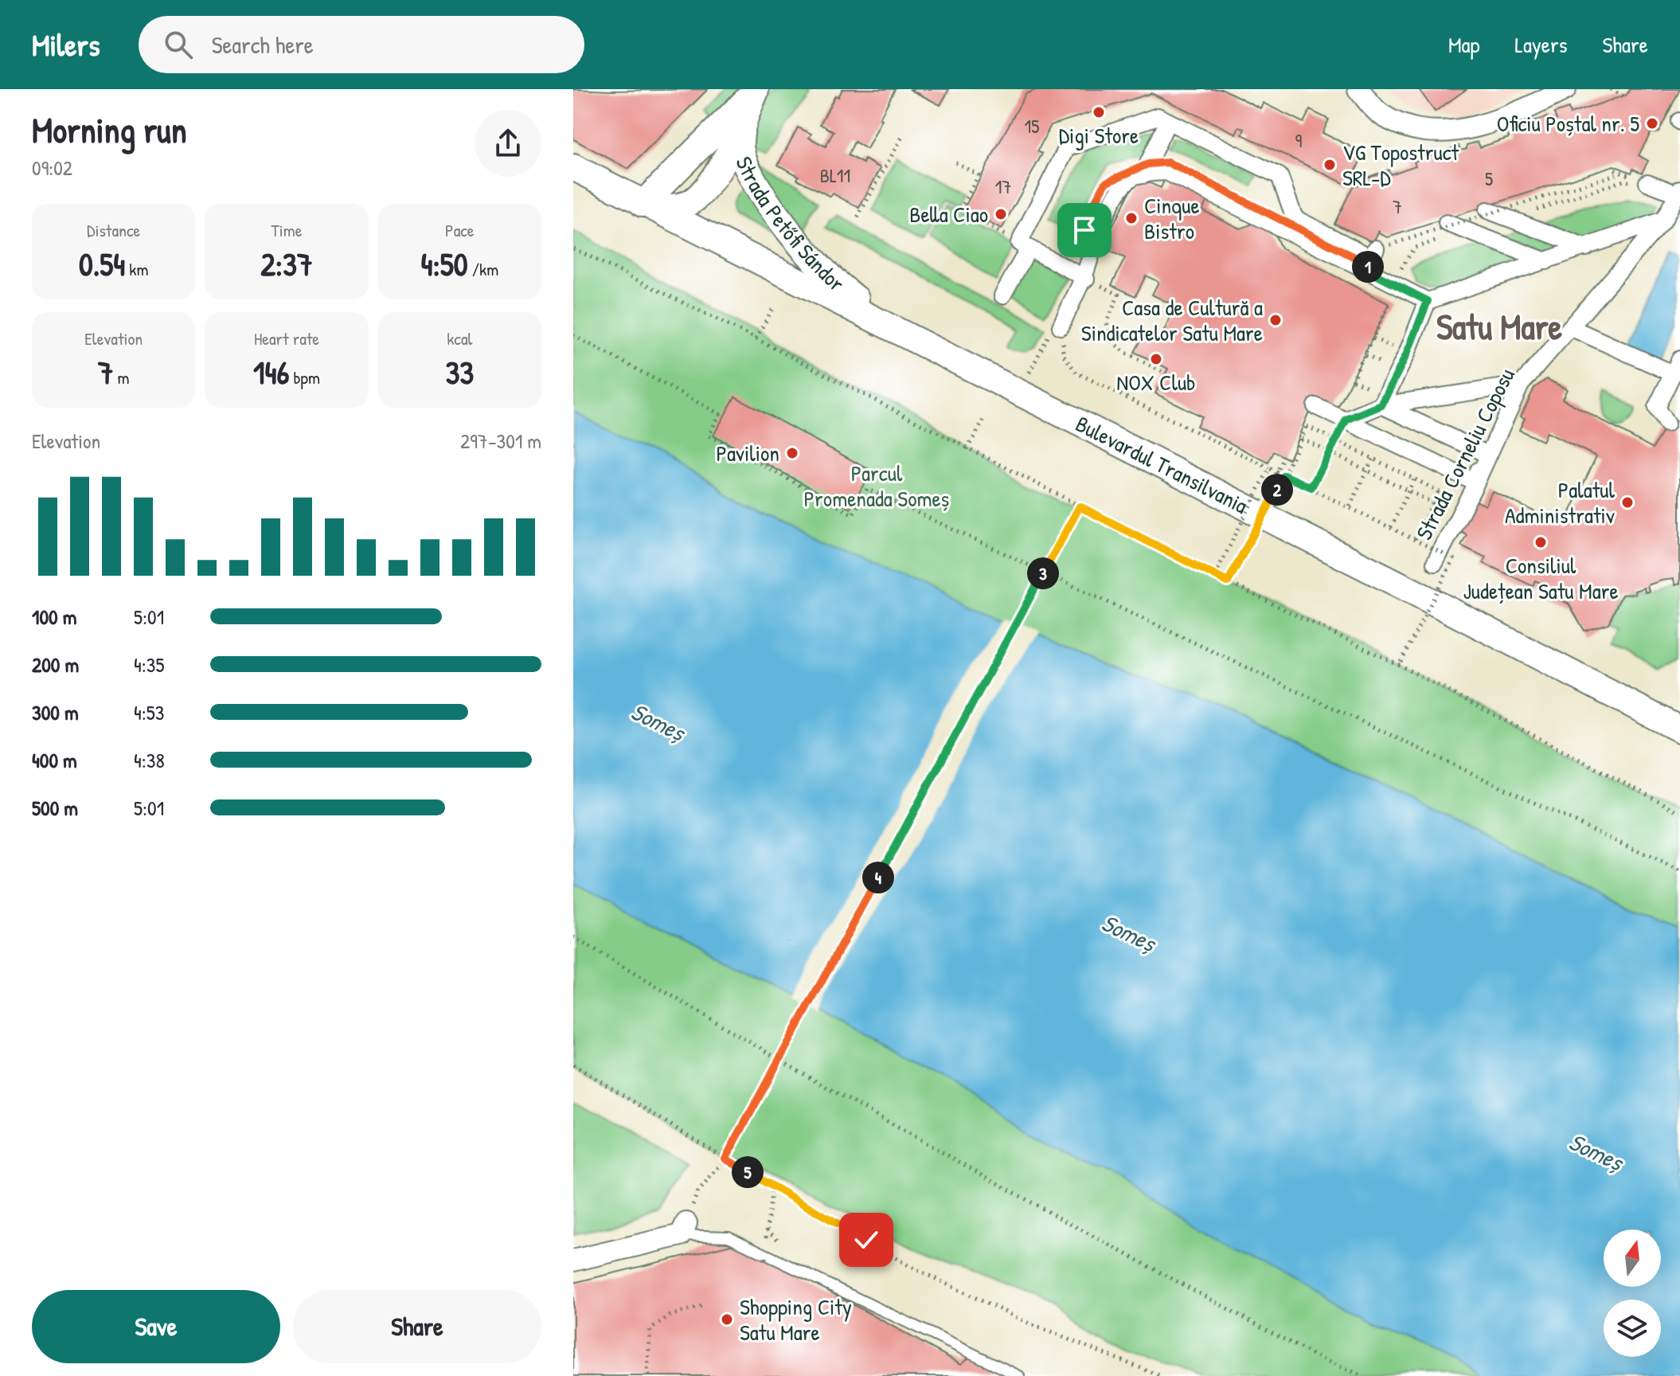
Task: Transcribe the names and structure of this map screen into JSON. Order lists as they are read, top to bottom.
{
  "streets": {
    "street": ["Strada Petőfi Sándor", "Strada Corneliu Coposu", "Bulevardul Transilvania"]
  },
  "crossings": [
    ["Strada Petőfi Sándor", "Bulevardul Transilvania"]
  ],
  "districts": ["Satu Mare"],
  "water": ["Someș"],
  "parks": ["Parcul Promenada Someș"],
  "places": [
    "Digi Store",
    "Oficiu Poștal nr. 5",
    "VG Topostruct SRL-D",
    "Bella Ciao",
    "Cinque Bistro",
    "Casa de Cultură a Sindicatelor Satu Mare",
    "NOX Club",
    "Pavilion",
    "Palatul Administrativ",
    "Consiliul Județean Satu Mare",
    "Shopping City Satu Mare"
  ],
  "house_numbers": [
    "15",
    "9",
    "BL11",
    "5",
    "17",
    "7"
  ],
  "north": "top",
  "page": {
    "header": "Milers",
    "search": "Search here",
    "nav": ["Map", "Layers", "Share"],
    "heading": ["Morning run", "09:02"],
    "stats": [
      ["Distance", "0.54 km"],
      ["Time", "2:37"],
      ["Pace", "4:50 /km"],
      ["Elevation", "7 m"],
      ["Heart rate", "146 bpm"],
      ["kcal", "33"]
    ],
    "pins": [
      "1",
      "2",
      "3",
      "4",
      "5"
    ],
    "chart": ["Elevation", "297–301 m"],
    "list": [
      {
        "name": "100 m",
        "note": "5:01"
      },
      {
        "name": "200 m",
        "note": "4:35"
      },
      {
        "name": "300 m",
        "note": "4:53"
      },
      {
        "name": "400 m",
        "note": "4:38"
      },
      {
        "name": "500 m",
        "note": "5:01"
      }
    ],
    "buttons": ["Save", "Share"]
  }
}
